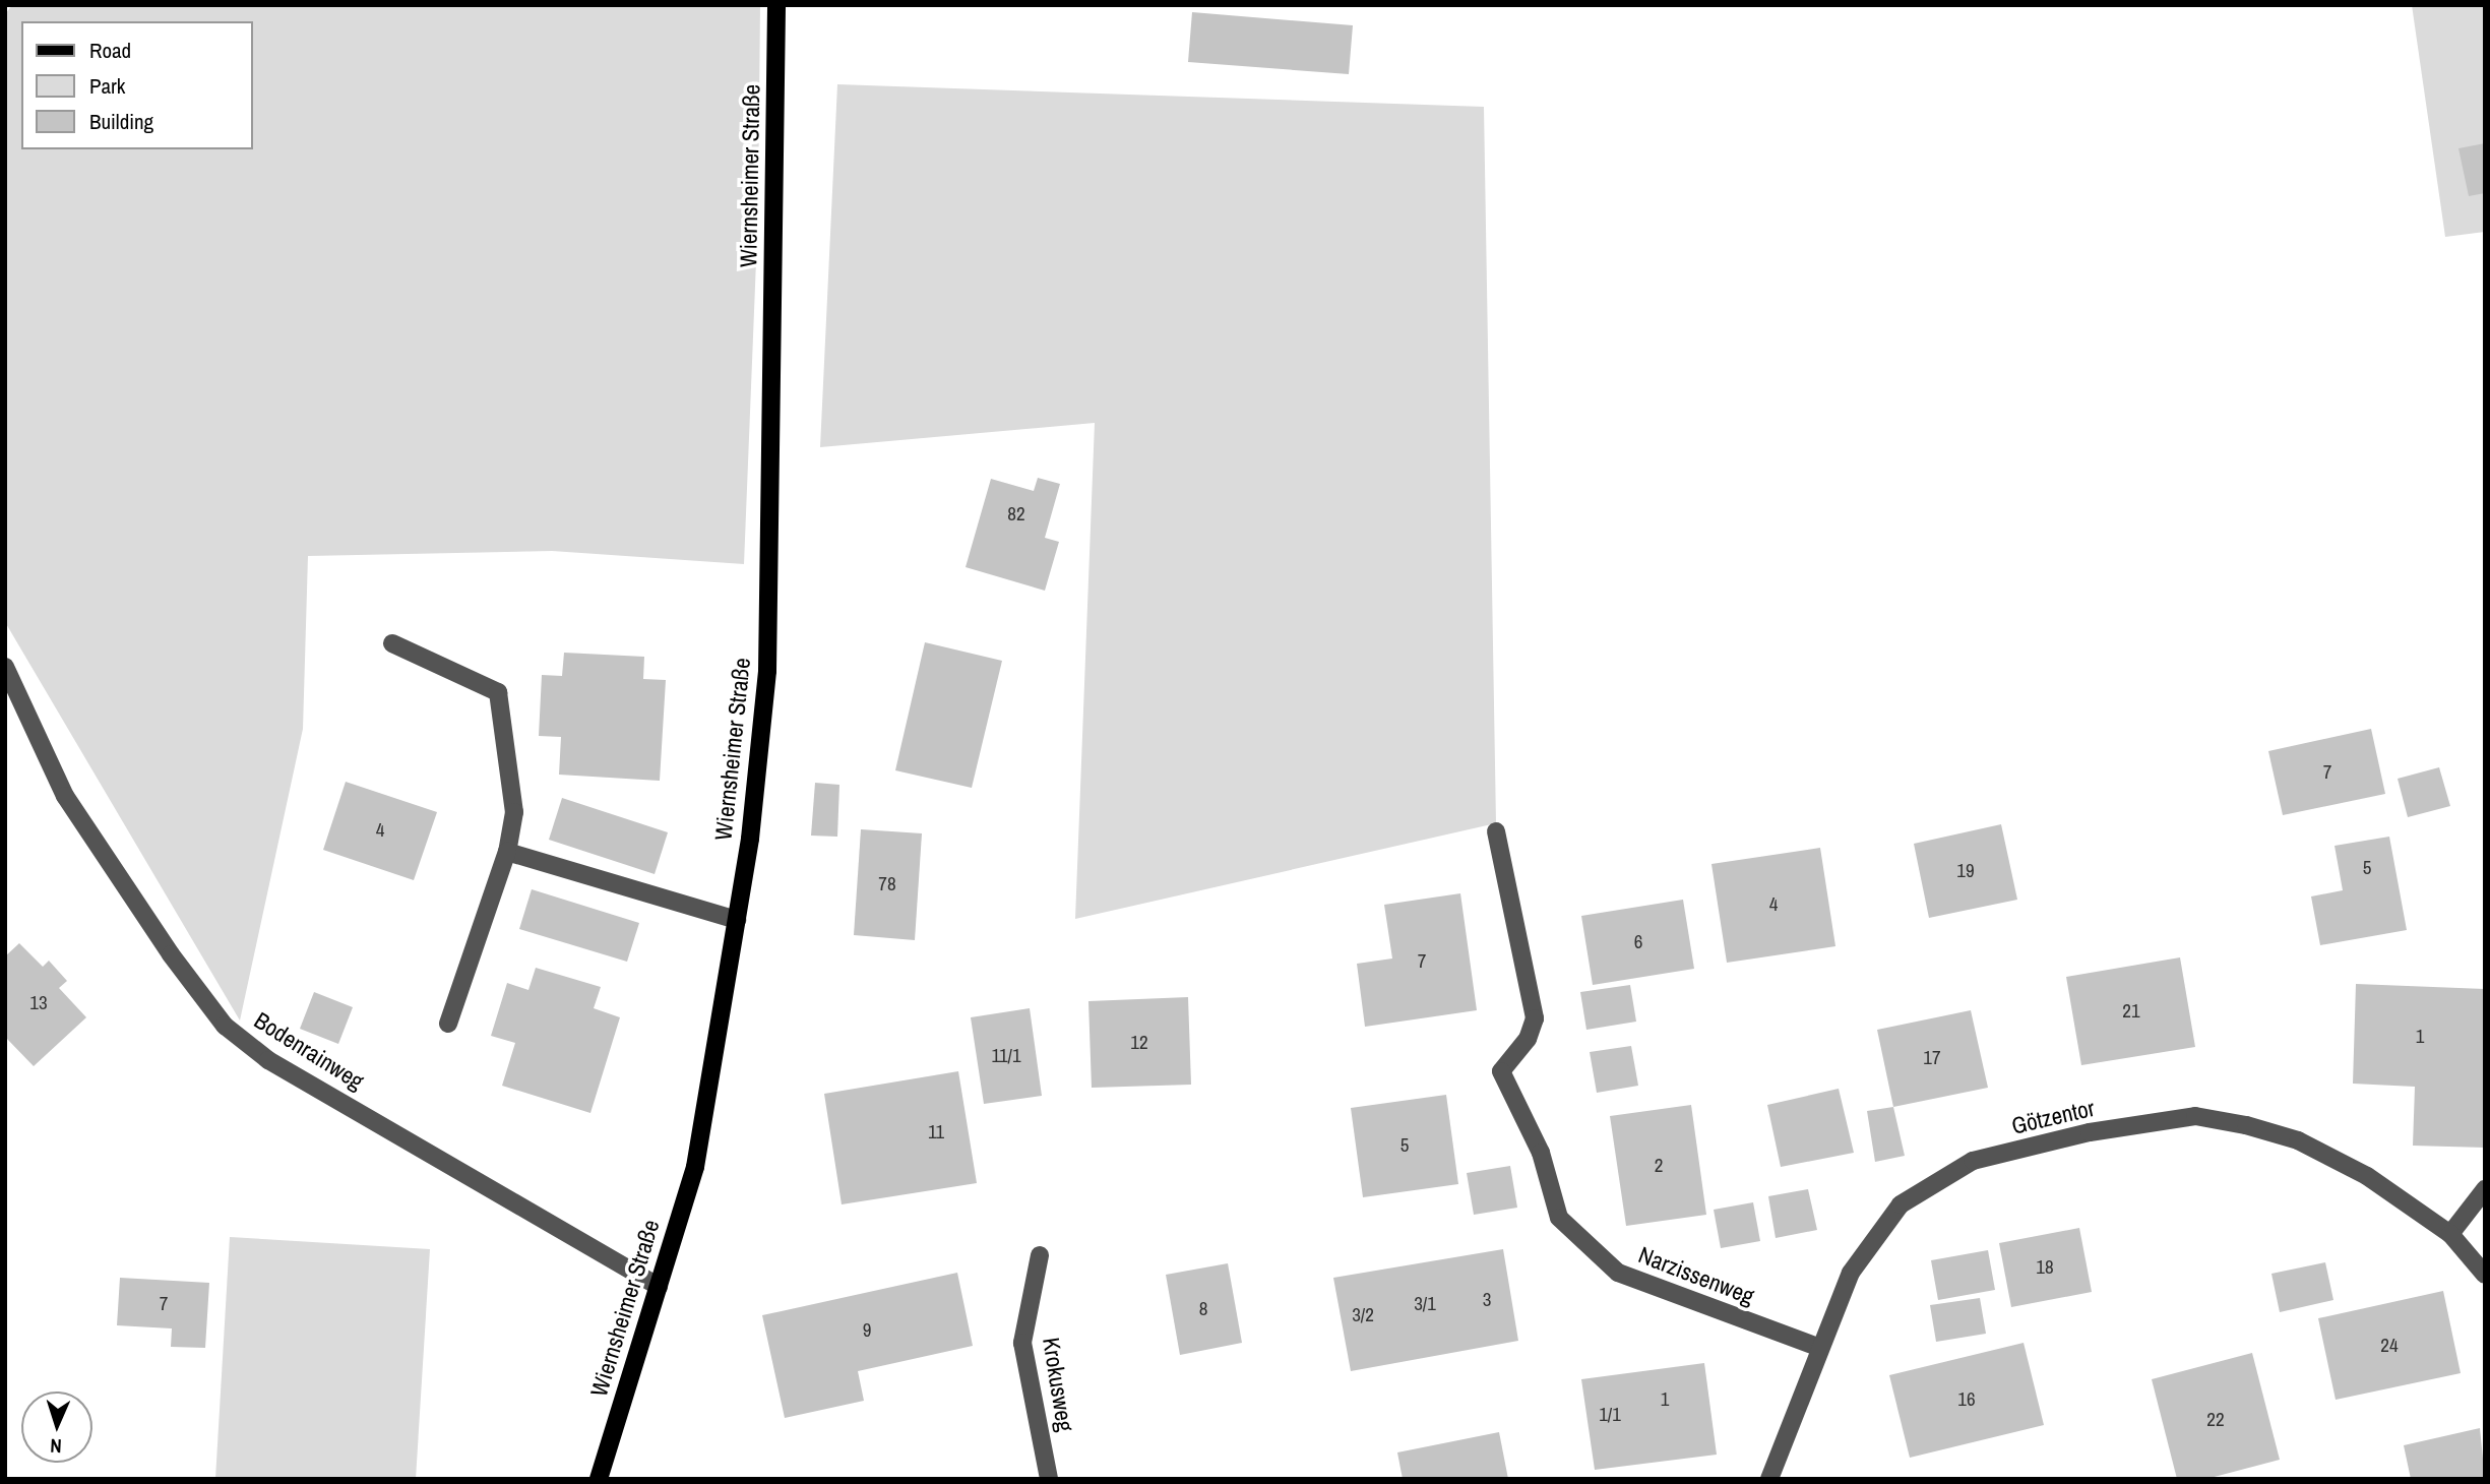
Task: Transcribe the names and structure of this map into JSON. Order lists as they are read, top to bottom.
{
  "streets": {
    "main road": ["Wiernsheimer Straße"],
    "street": [
      "Bodenrainweg",
      "Götzentor",
      "Narzissenweg",
      "Krokusweg"
    ]
  },
  "crossings": [
    ["Wiernsheimer Straße", "Bodenrainweg"],
    ["Götzentor", "Narzissenweg"]
  ],
  "house_numbers": [
    "82",
    "7",
    "4",
    "5",
    "19",
    "78",
    "4",
    "6",
    "7",
    "13",
    "21",
    "1",
    "12",
    "11/1",
    "17",
    "11",
    "5",
    "2",
    "18",
    "3",
    "7",
    "3/1",
    "8",
    "3/2",
    "9",
    "24",
    "1",
    "16",
    "1/1",
    "22"
  ],
  "legend": ["Road", "Park", "Building"],
  "north": "bottom"
}
